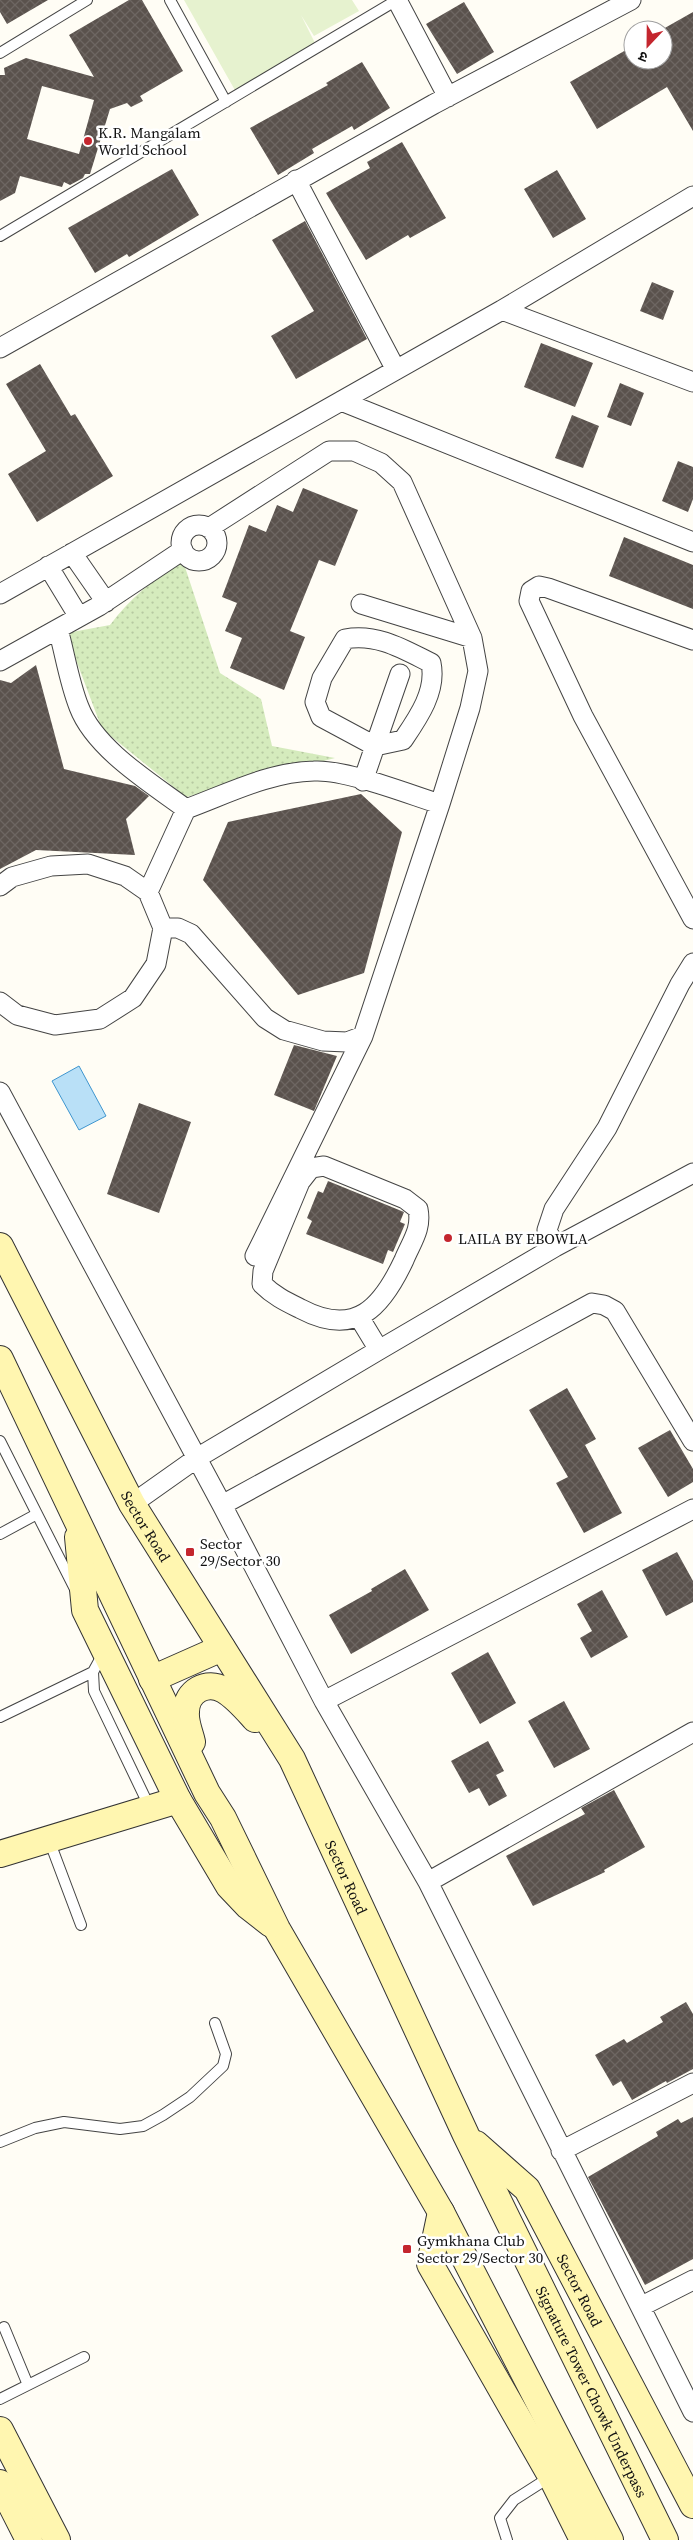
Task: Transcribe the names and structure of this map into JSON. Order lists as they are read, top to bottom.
{
  "streets": {
    "main road": ["Sector Road", "Signature Tower Chowk Underpass"]
  },
  "crossings": [
    ["Sector Road", "Signature Tower Chowk Underpass"]
  ],
  "places": {
    "other": ["K.R. Mangalam World School", "LAILA BY EBOWLA"],
    "transit": ["Sector 29/Sector 30", "Gymkhana Club Sector 29/Sector 30"]
  },
  "north": "bottom"
}
